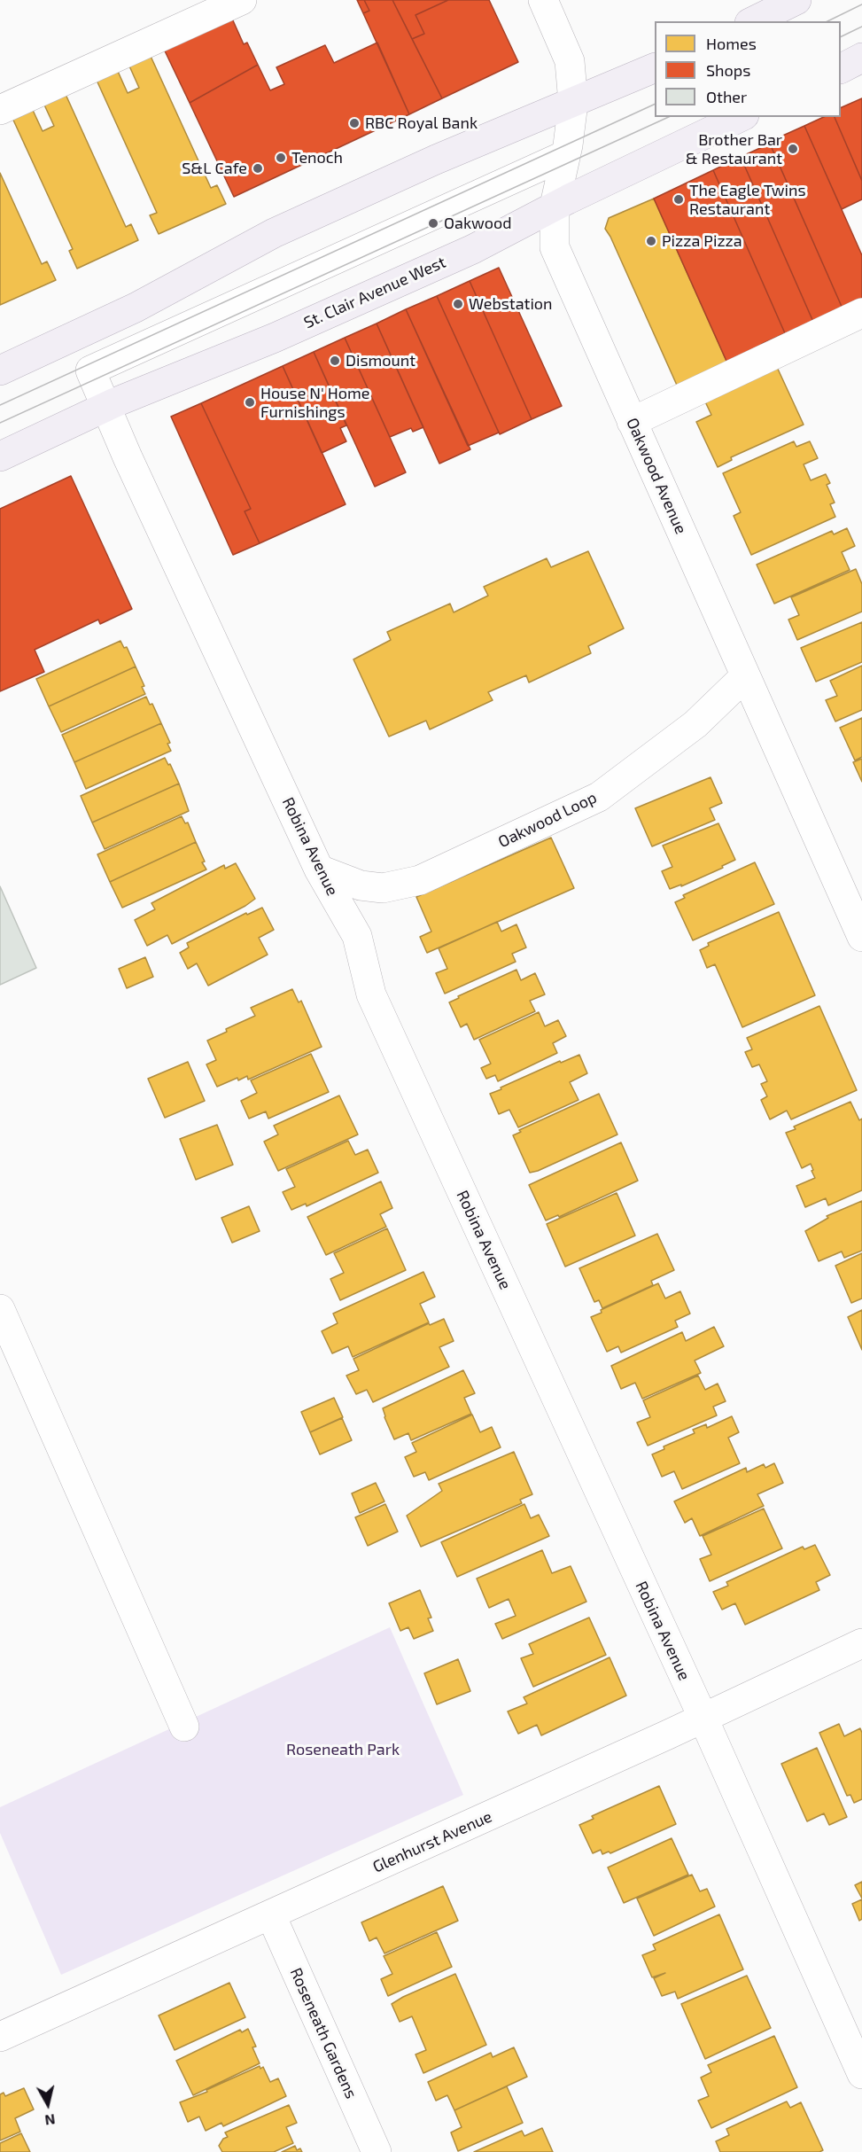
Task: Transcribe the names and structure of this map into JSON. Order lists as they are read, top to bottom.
{
  "streets": {
    "main road": ["St. Clair Avenue West"],
    "street": [
      "Oakwood Avenue",
      "Oakwood Loop",
      "Robina Avenue",
      "Glenhurst Avenue",
      "Roseneath Gardens"
    ]
  },
  "crossings": [
    ["St. Clair Avenue West", "Oakwood Avenue"],
    ["St. Clair Avenue West", "Robina Avenue"],
    ["Oakwood Avenue", "Oakwood Loop"],
    ["Oakwood Avenue", "Robina Avenue"],
    ["Oakwood Loop", "Robina Avenue"],
    ["Robina Avenue", "Glenhurst Avenue"],
    ["Glenhurst Avenue", "Roseneath Gardens"]
  ],
  "parks": ["Roseneath Park"],
  "places": [
    "RBC Royal Bank",
    "Brother Bar & Restaurant",
    "Tenoch",
    "S&L Cafe",
    "The Eagle Twins Restaurant",
    "Oakwood",
    "Pizza Pizza",
    "Webstation",
    "Dismount",
    "House N' Home Furnishings"
  ],
  "legend": ["Homes", "Shops", "Other"],
  "north": "bottom"
}
